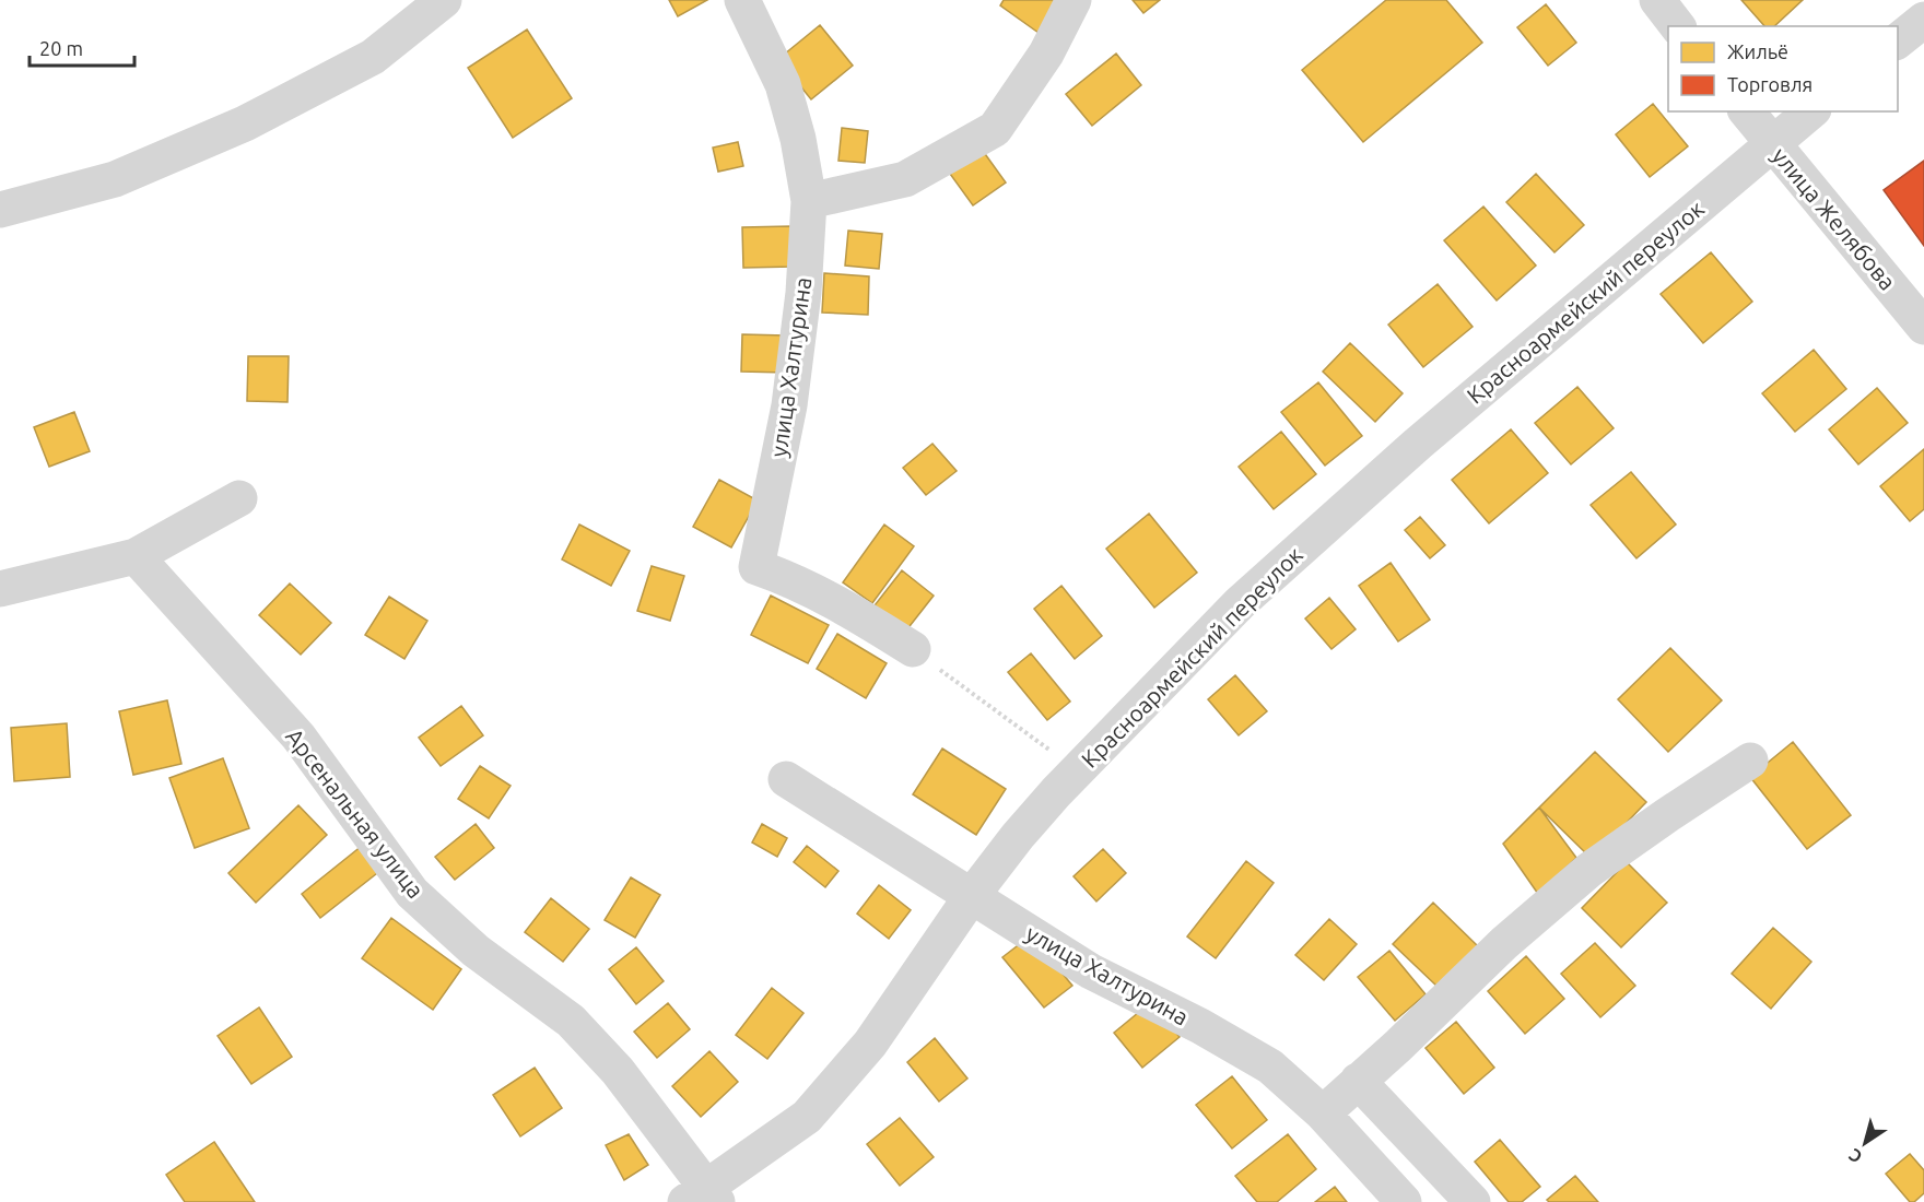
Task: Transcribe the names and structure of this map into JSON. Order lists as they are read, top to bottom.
{
  "streets": {
    "street": [
      "улица Желябова",
      "Красноармейский переулок",
      "улица Халтурина",
      "Арсенальная улица"
    ]
  },
  "crossings": [
    ["улица Желябова", "Красноармейский переулок"],
    ["Красноармейский переулок", "улица Халтурина"],
    ["Красноармейский переулок", "Арсенальная улица"]
  ],
  "legend": ["Жильё", "Торговля"],
  "scale_bar": "20 m",
  "north": "bottom left"
}
